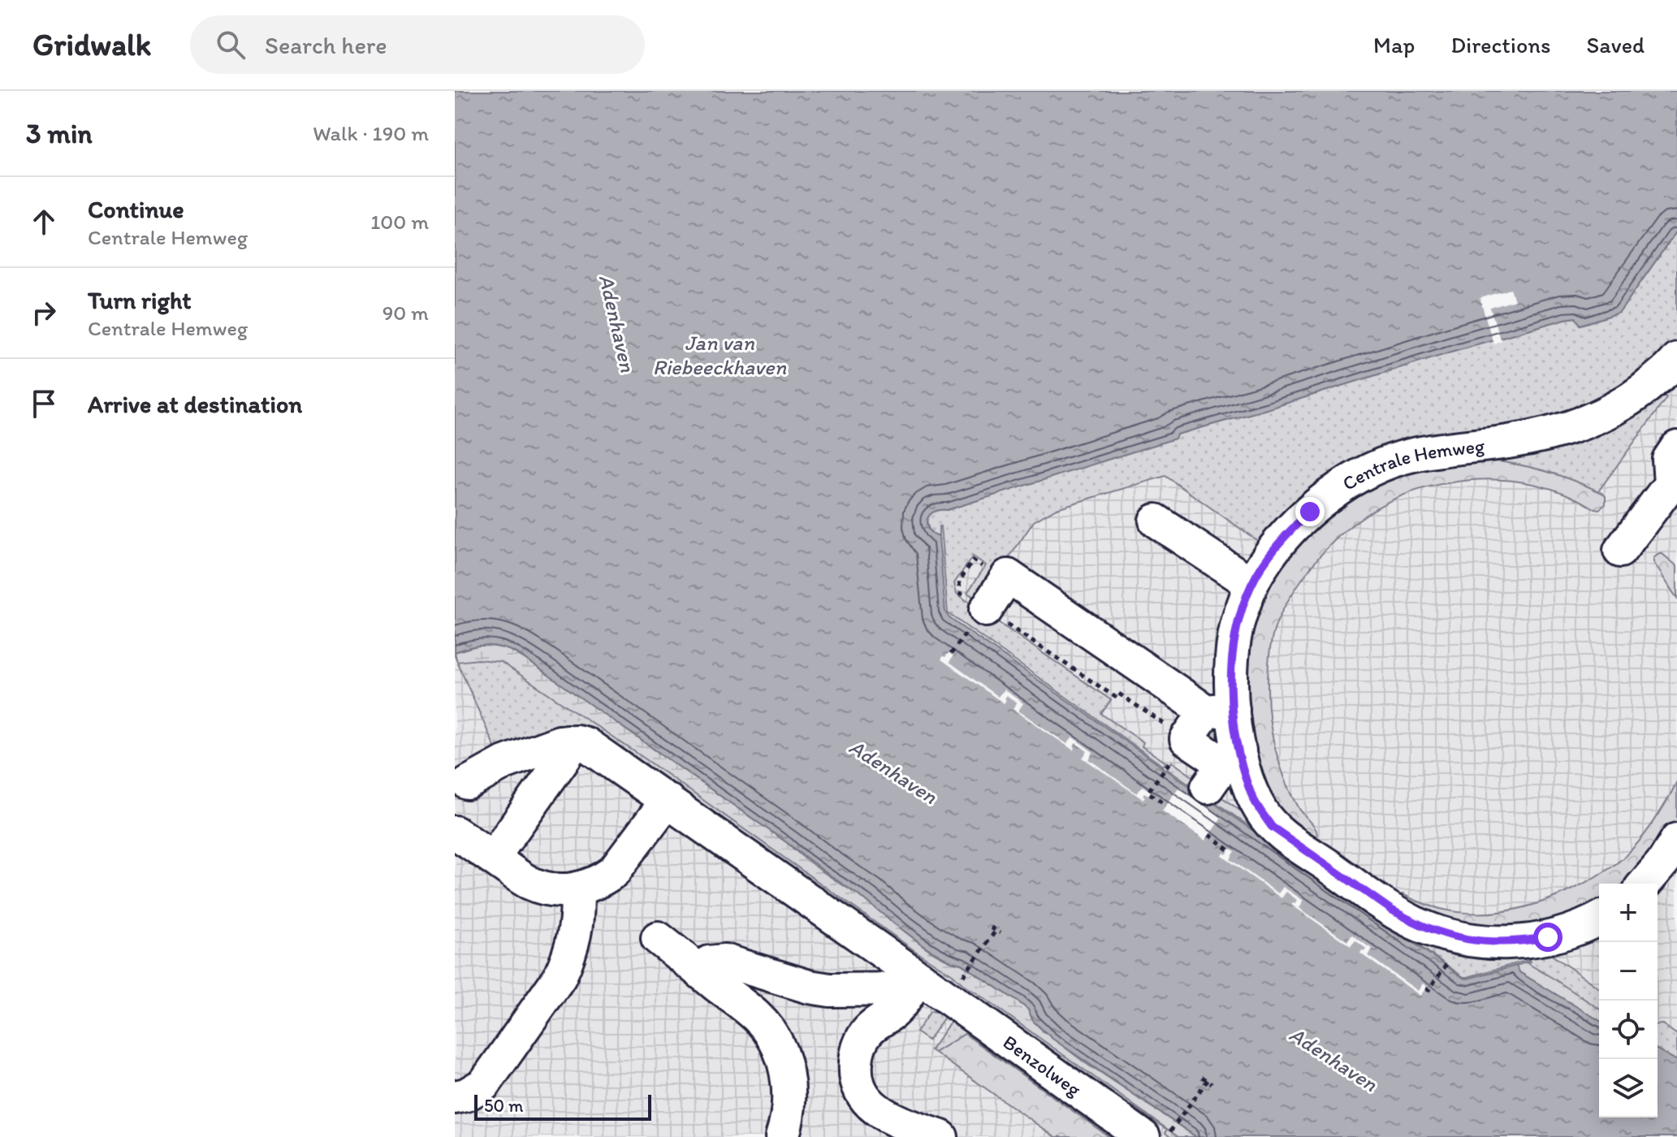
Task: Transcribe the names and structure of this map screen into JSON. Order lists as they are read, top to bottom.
{
  "streets": {
    "street": ["Centrale Hemweg", "Benzolweg"]
  },
  "water": ["Adenhaven", "Jan van Riebeeckhaven"],
  "scale_bar": "50 m",
  "page": {
    "header": "Gridwalk",
    "search": "Search here",
    "nav": ["Map", "Directions", "Saved"],
    "heading": ["3 min", "Walk · 190 m"],
    "list": [
      ["Continue", "Centrale Hemweg", "100 m"],
      ["Turn right", "Centrale Hemweg", "90 m"],
      "Arrive at destination"
    ],
    "map_buttons": ["+", "−"],
    "scale": "50 m"
  }
}
